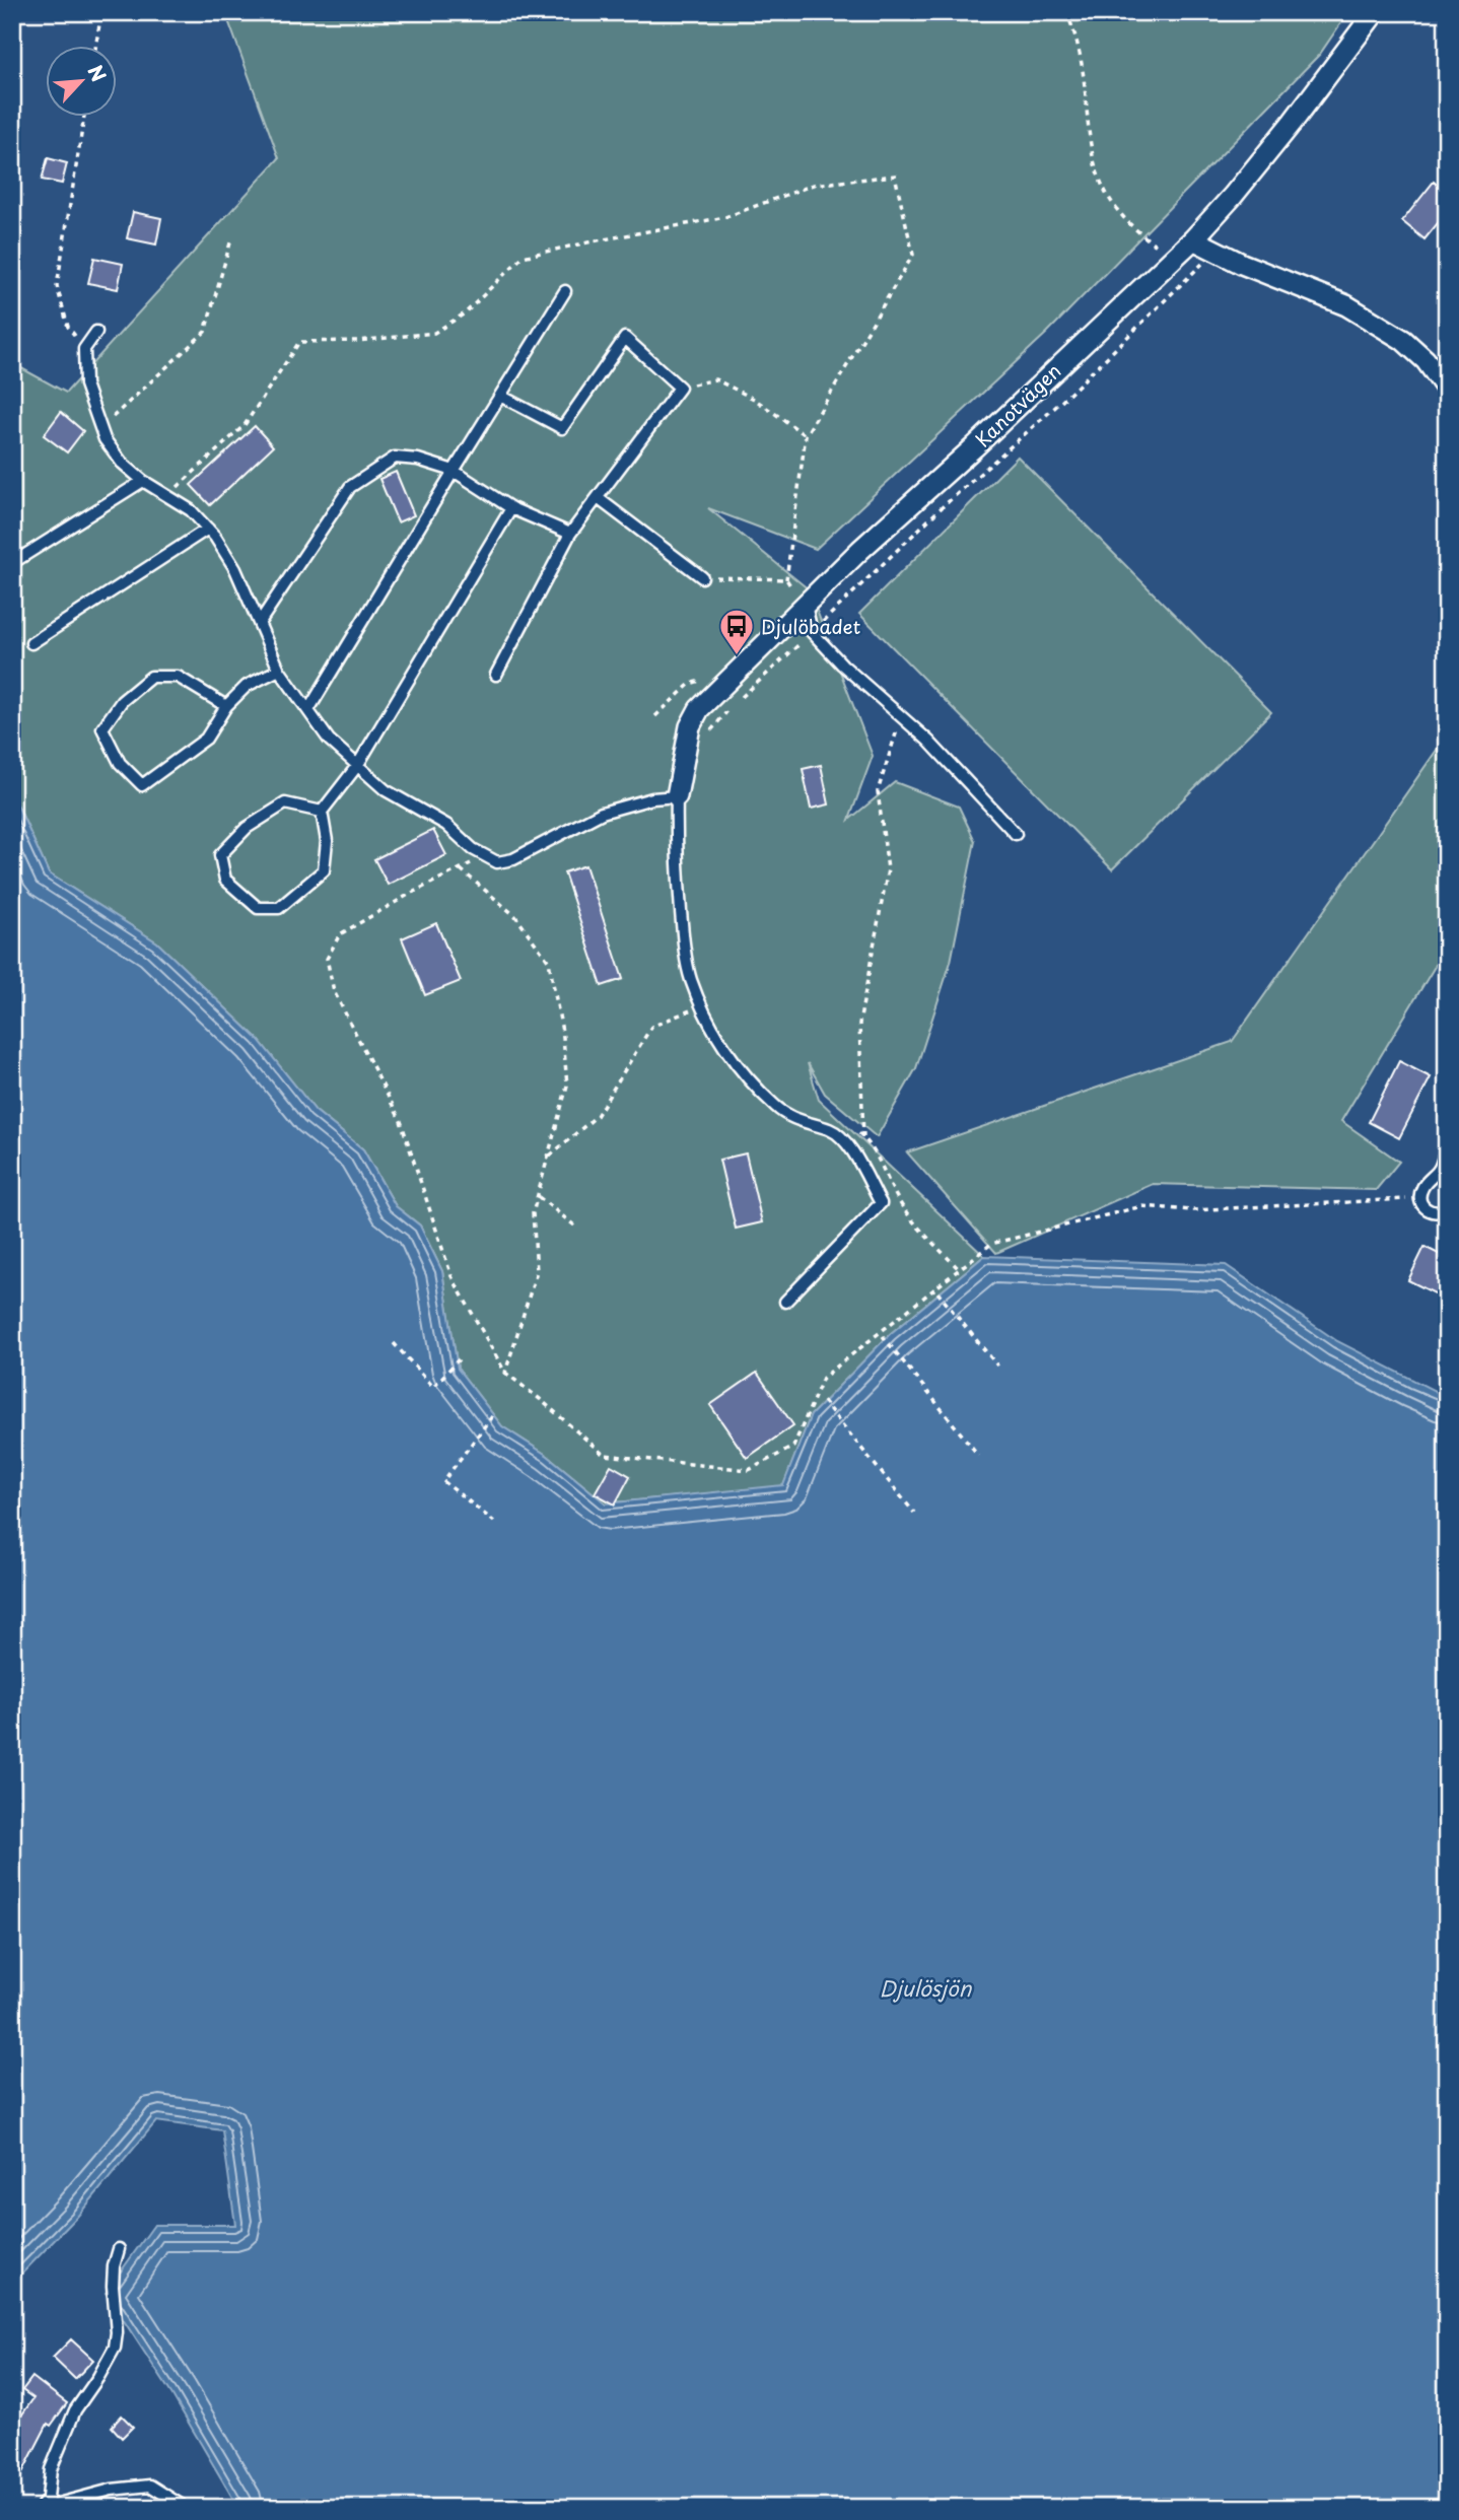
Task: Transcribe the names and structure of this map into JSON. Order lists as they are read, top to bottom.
{
  "streets": {
    "street": ["Kanotvägen"]
  },
  "water": ["Djulösjön"],
  "places": {
    "bus stop": ["Djulöbadet"]
  },
  "north": "top right"
}
